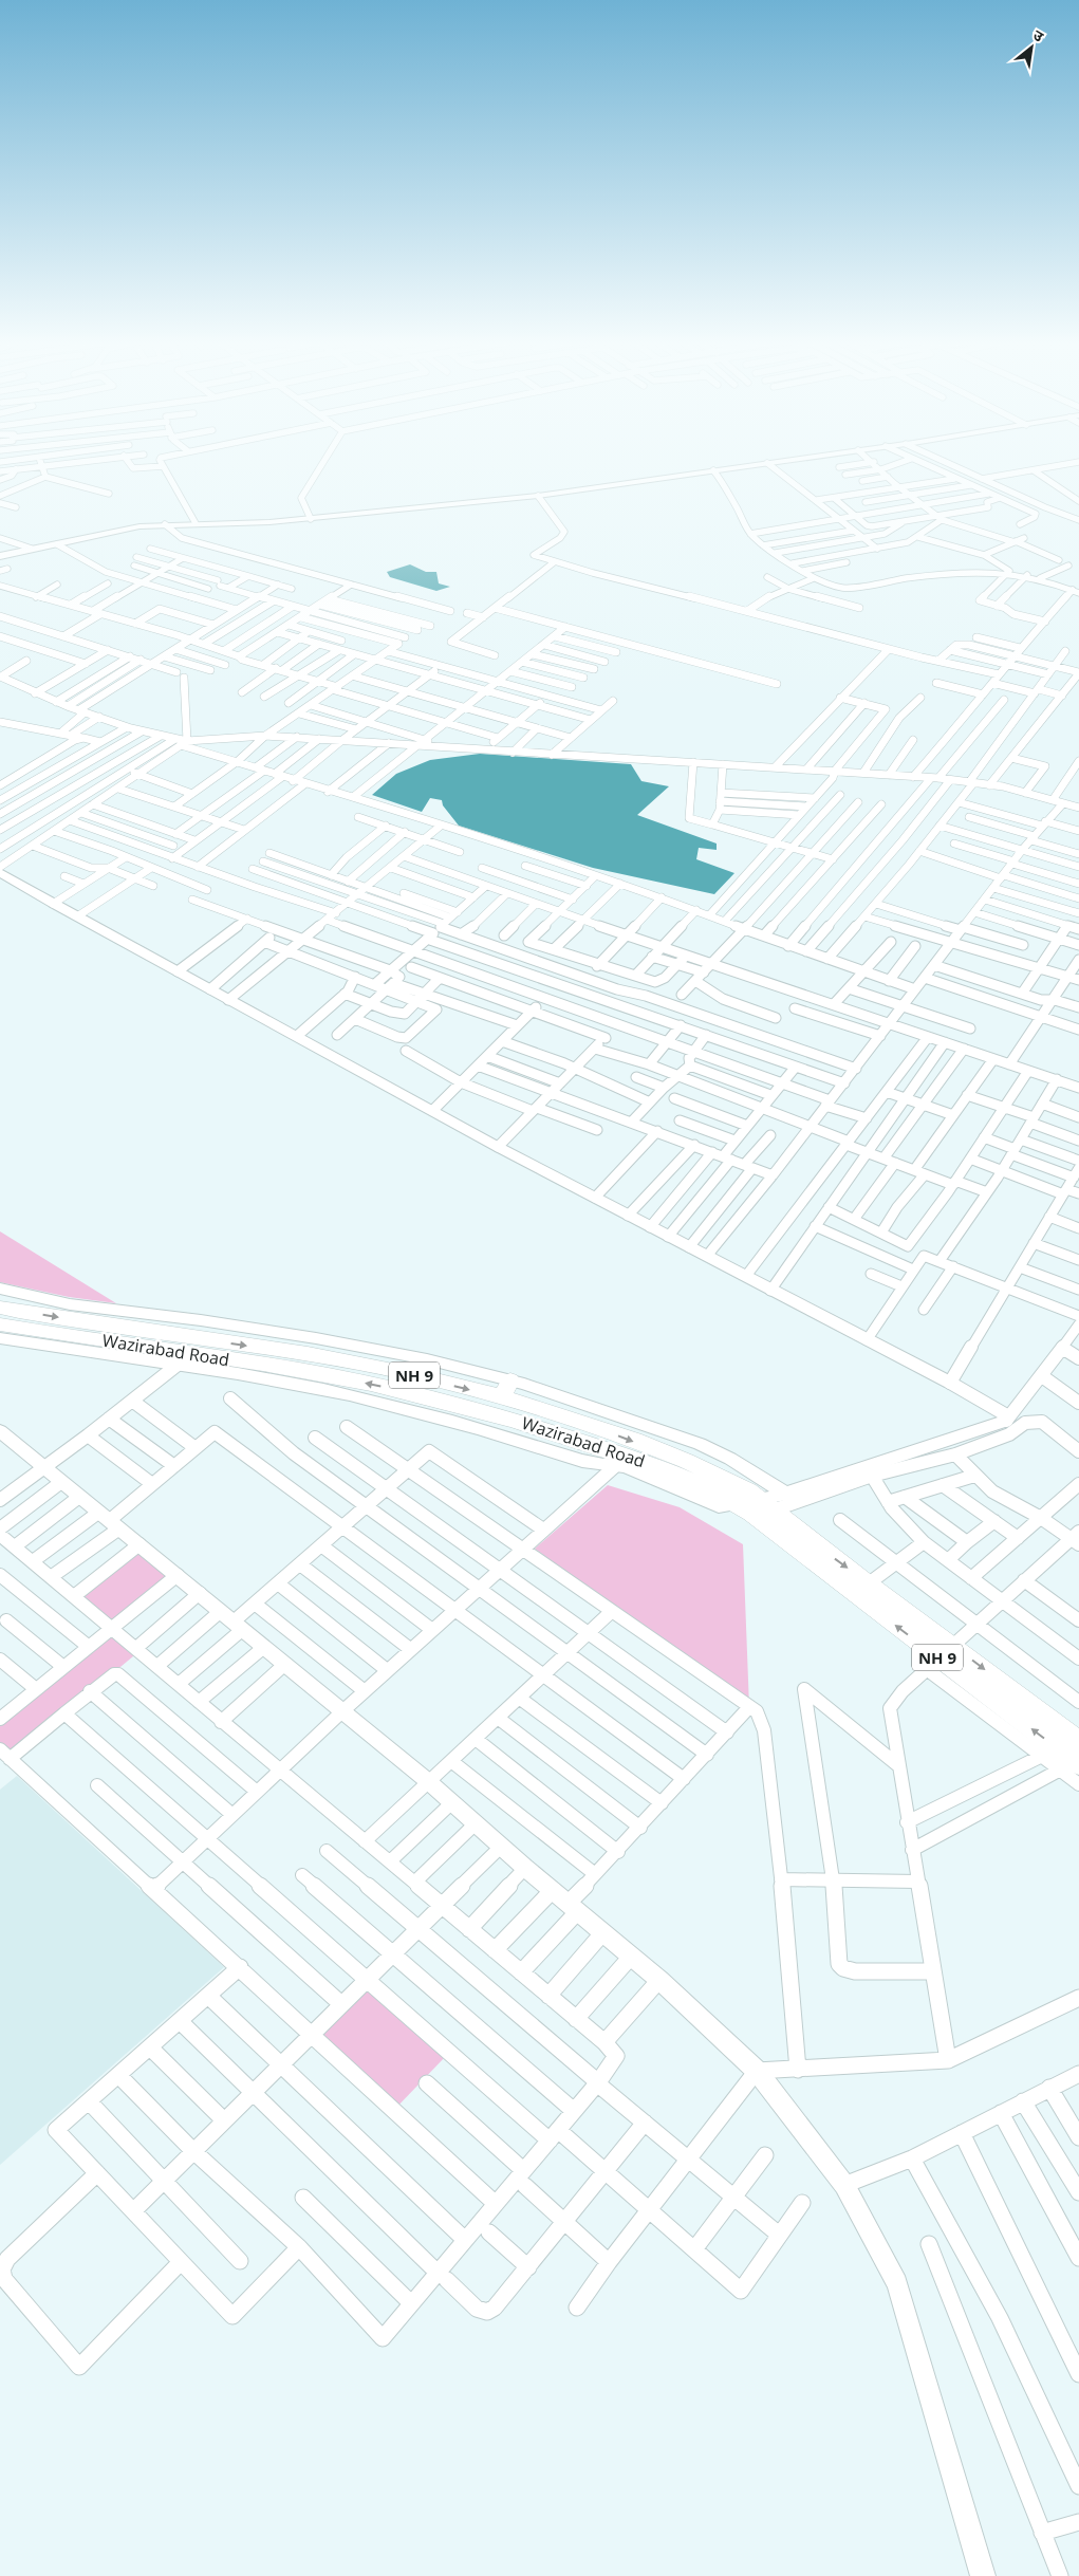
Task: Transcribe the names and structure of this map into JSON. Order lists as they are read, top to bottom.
{
  "streets": {
    "highway": ["Wazirabad Road", "NH 9"]
  },
  "north": "top right"
}
